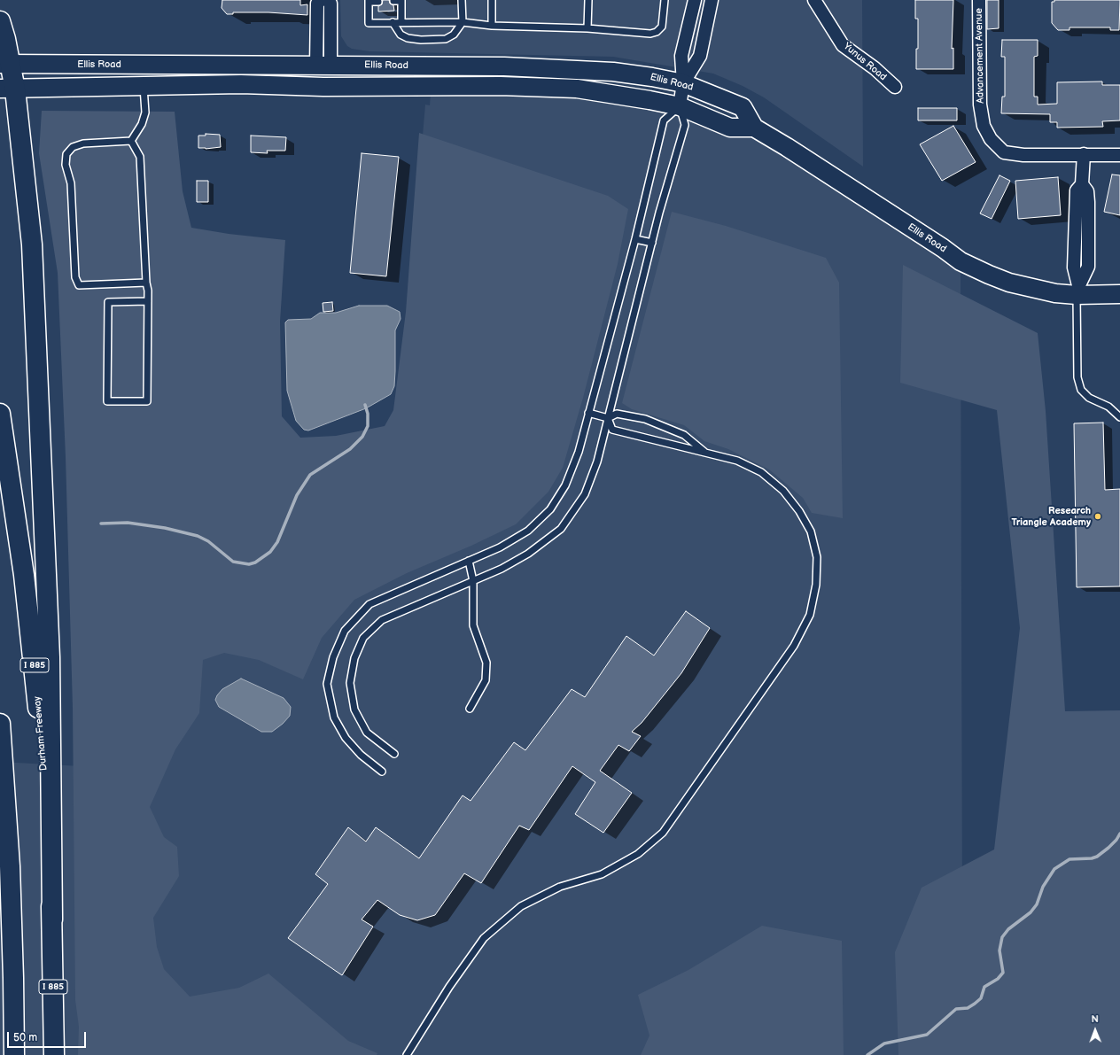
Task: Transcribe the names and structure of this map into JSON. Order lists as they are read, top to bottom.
{
  "streets": {
    "highway": ["I 885", "Durham Freeway"],
    "main road": ["Ellis Road"],
    "street": ["Advancement Avenue", "Yunus Road"]
  },
  "places": ["Research Triangle Academy"],
  "scale_bar": "50 m",
  "north": "top"
}
